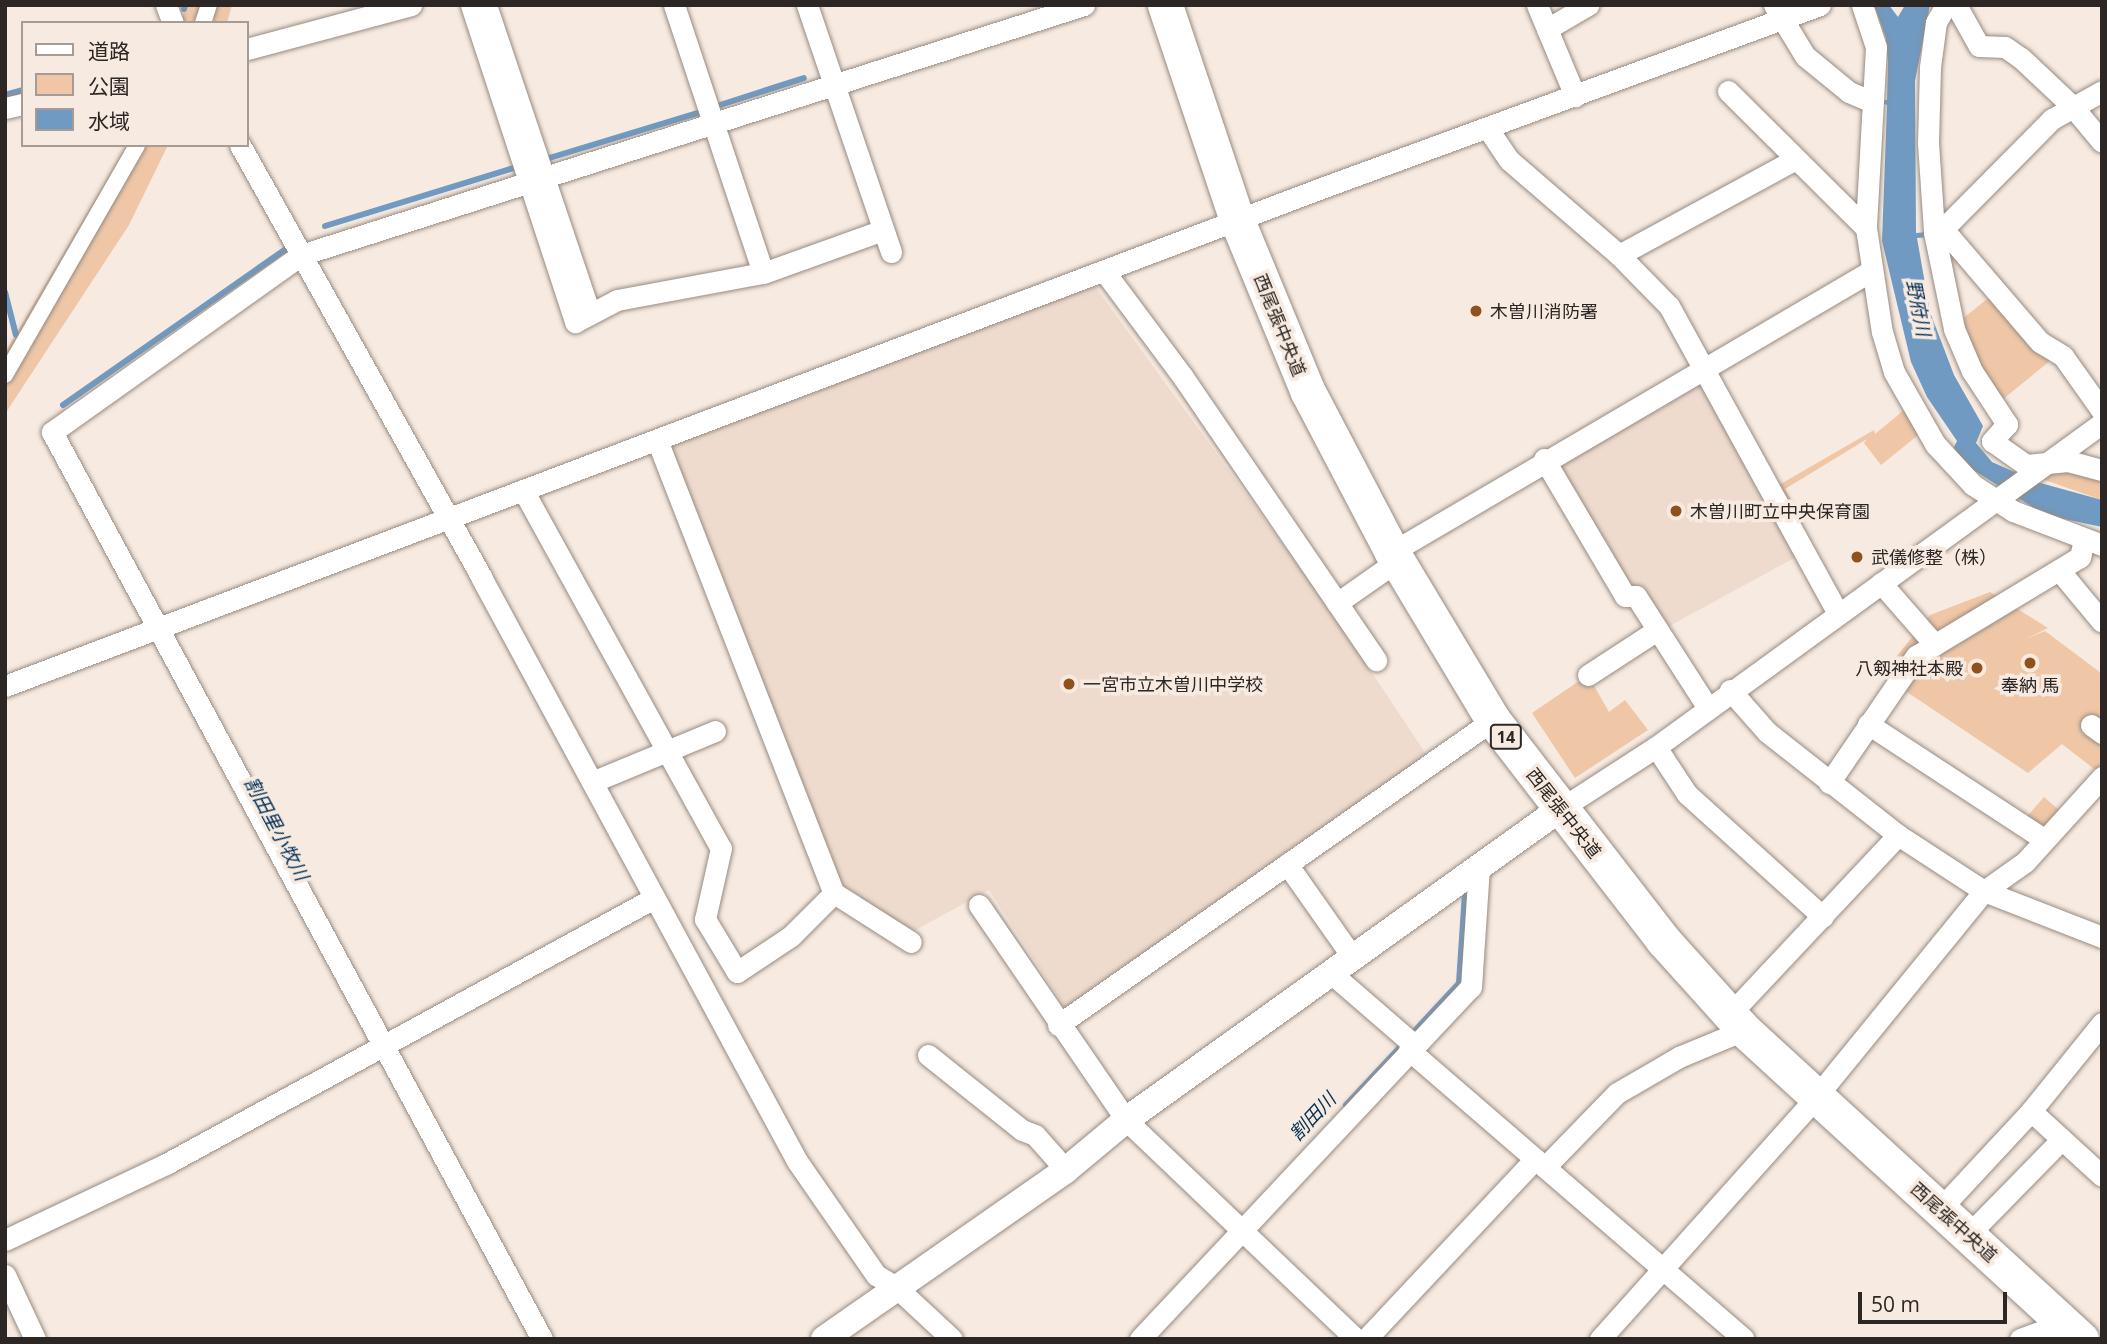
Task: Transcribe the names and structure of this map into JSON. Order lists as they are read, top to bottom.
{
  "streets": {
    "main road": ["西尾張中央道", "14"]
  },
  "water": ["野府川", "割田里小牧川", "割田川"],
  "places": [
    "木曽川消防署",
    "木曽川町立中央保育園",
    "武儀修整（株）",
    "奉納 馬",
    "八剱神社本殿",
    "一宮市立木曽川中学校"
  ],
  "legend": ["道路", "公園", "水域"],
  "scale_bar": "50 m"
}
